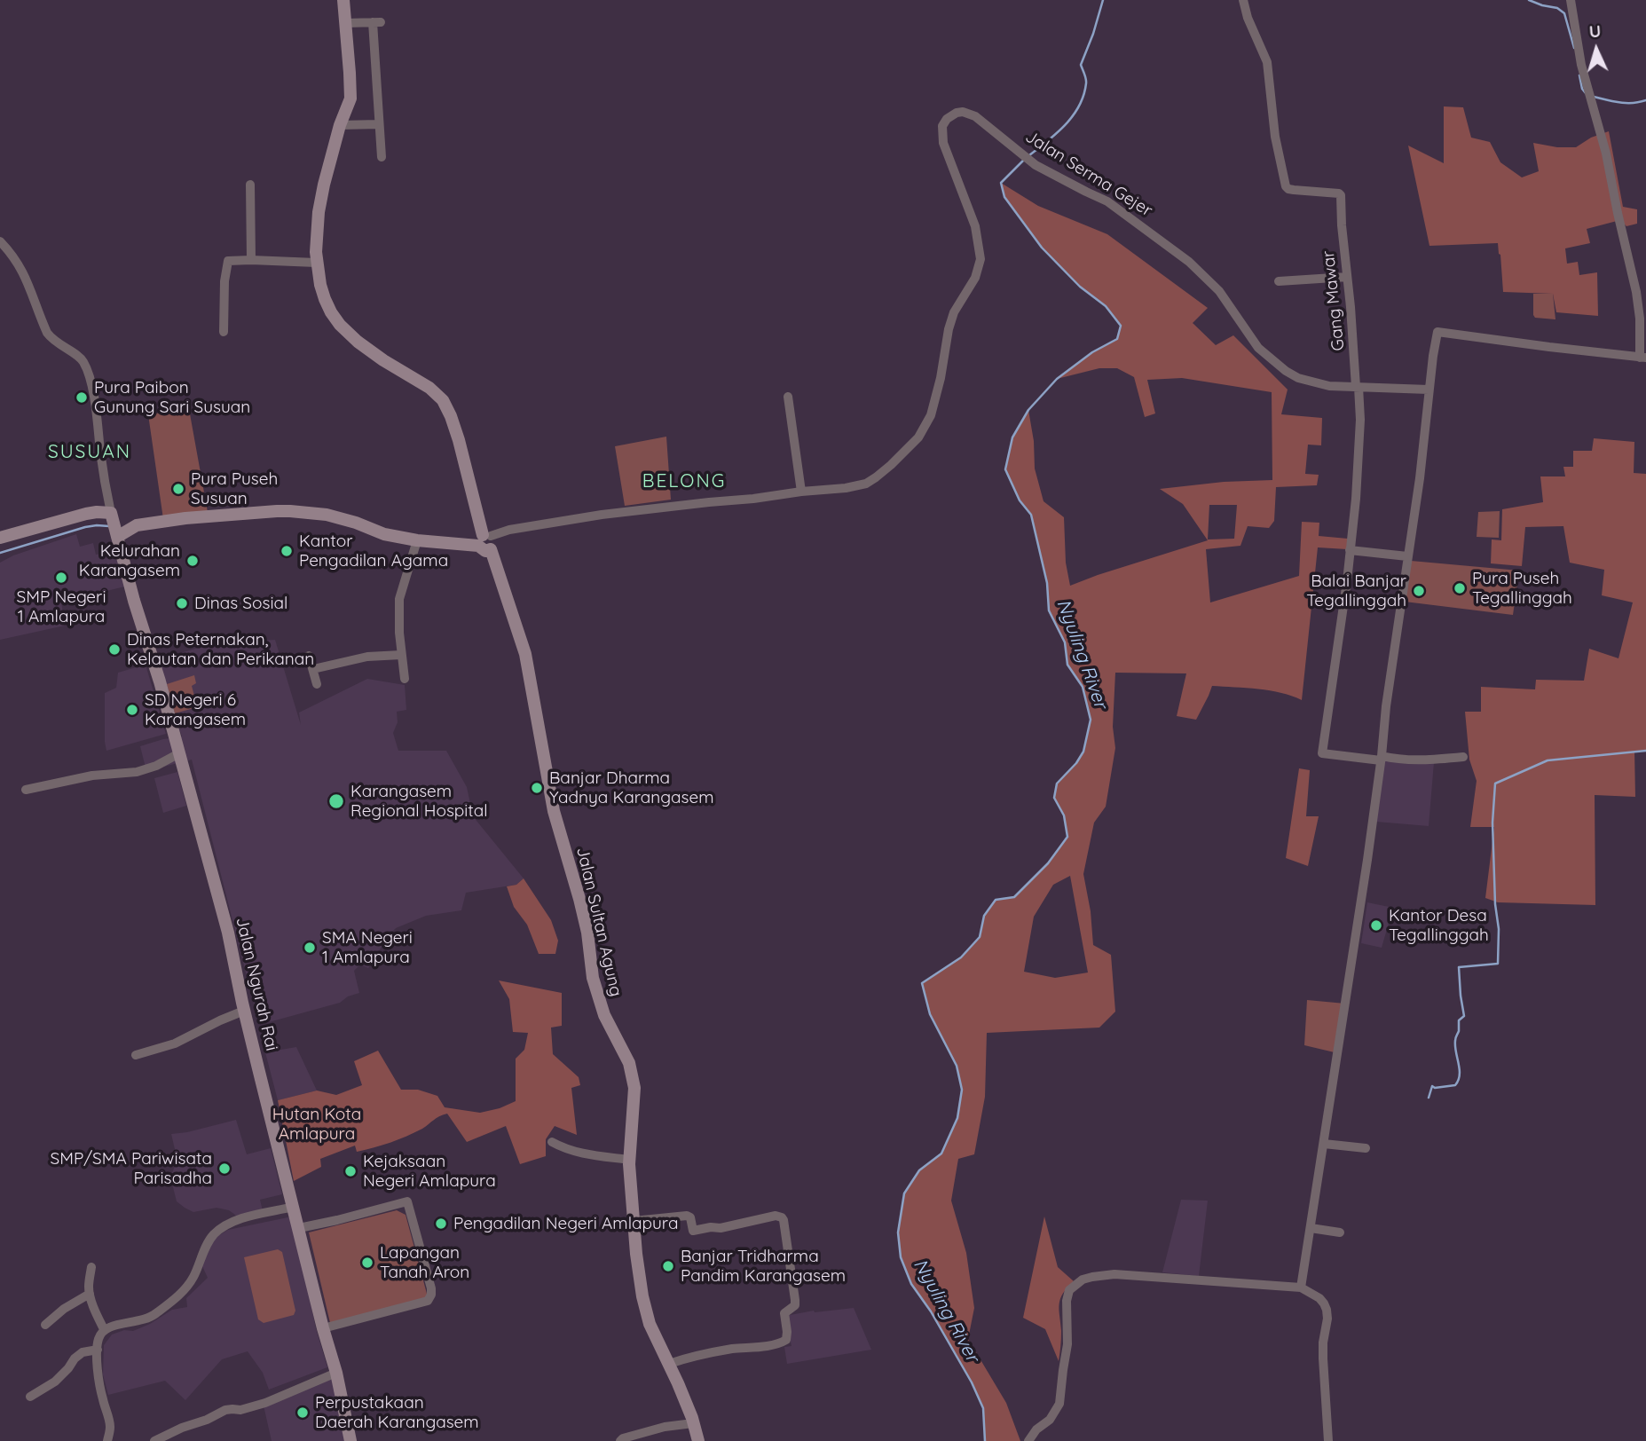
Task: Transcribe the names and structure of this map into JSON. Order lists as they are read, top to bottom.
{
  "streets": {
    "street": [
      "Jalan Serma Gejer",
      "Gang Mawar",
      "Jalan Sultan Agung",
      "Jalan Ngurah Rai"
    ]
  },
  "crossings": [
    ["Jalan Serma Gejer", "Gang Mawar"],
    ["Jalan Serma Gejer", "Jalan Sultan Agung"]
  ],
  "districts": ["SUSUAN", "BELONG"],
  "water": ["Nyuling River"],
  "parks": ["Hutan Kota Amlapura"],
  "places": [
    "Pura Paibon Gunung Sari Susuan",
    "Pura Puseh Susuan",
    "Kantor Pengadilan Agama",
    "Kelurahan Karangasem",
    "SMP Negeri 1 Amlapura",
    "Pura Puseh Tegallinggah",
    "Balai Banjar Tegallinggah",
    "Dinas Sosial",
    "Dinas Peternakan, Kelautan dan Perikanan",
    "SD Negeri 6 Karangasem",
    "Banjar Dharma Yadnya Karangasem",
    "Karangasem Regional Hospital",
    "Kantor Desa Tegallinggah",
    "SMA Negeri 1 Amlapura",
    "SMP/SMA Pariwisata Parisadha",
    "Kejaksaan Negeri Amlapura",
    "Pengadilan Negeri Amlapura",
    "Lapangan Tanah Aron",
    "Banjar Tridharma Pandim Karangasem",
    "Perpustakaan Daerah Karangasem"
  ],
  "north": "top"
}
